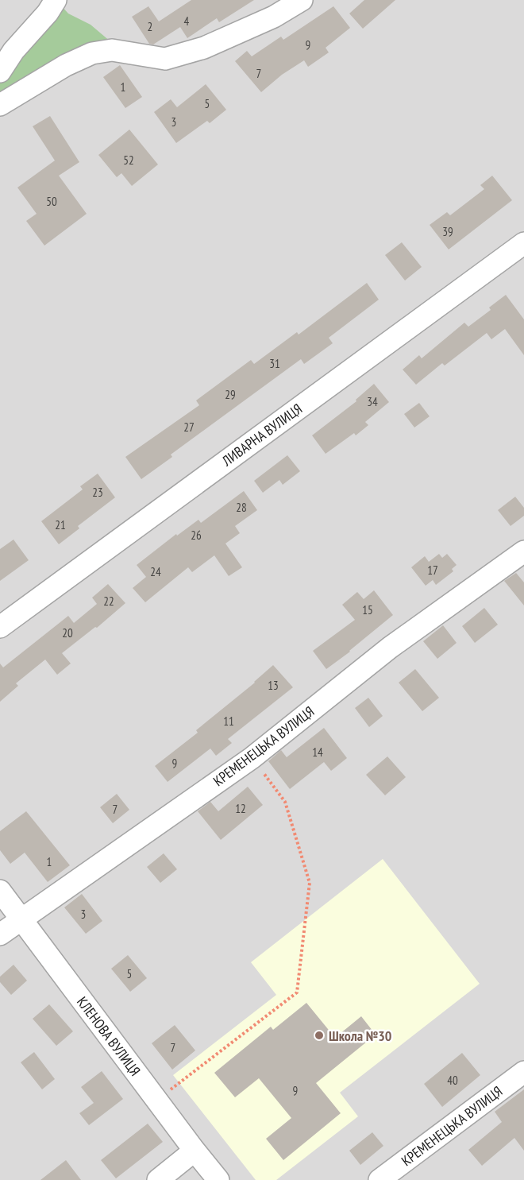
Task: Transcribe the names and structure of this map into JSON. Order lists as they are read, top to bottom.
{
  "streets": {
    "street": ["ЛИВАРНА ВУЛИЦЯ", "КРЕМЕНЕЦЬКА ВУЛИЦЯ", "КЛЕНОВА ВУЛИЦЯ"]
  },
  "crossings": [
    ["КРЕМЕНЕЦЬКА ВУЛИЦЯ", "КЛЕНОВА ВУЛИЦЯ"]
  ],
  "places": ["Школа №30"],
  "house_numbers": [
    "4",
    "2",
    "9",
    "7",
    "1",
    "5",
    "3",
    "52",
    "50",
    "39",
    "31",
    "29",
    "34",
    "27",
    "23",
    "28",
    "21",
    "26",
    "17",
    "24",
    "22",
    "15",
    "20",
    "13",
    "11",
    "14",
    "9",
    "12",
    "7",
    "1",
    "3",
    "5",
    "7",
    "40",
    "9"
  ]
}
